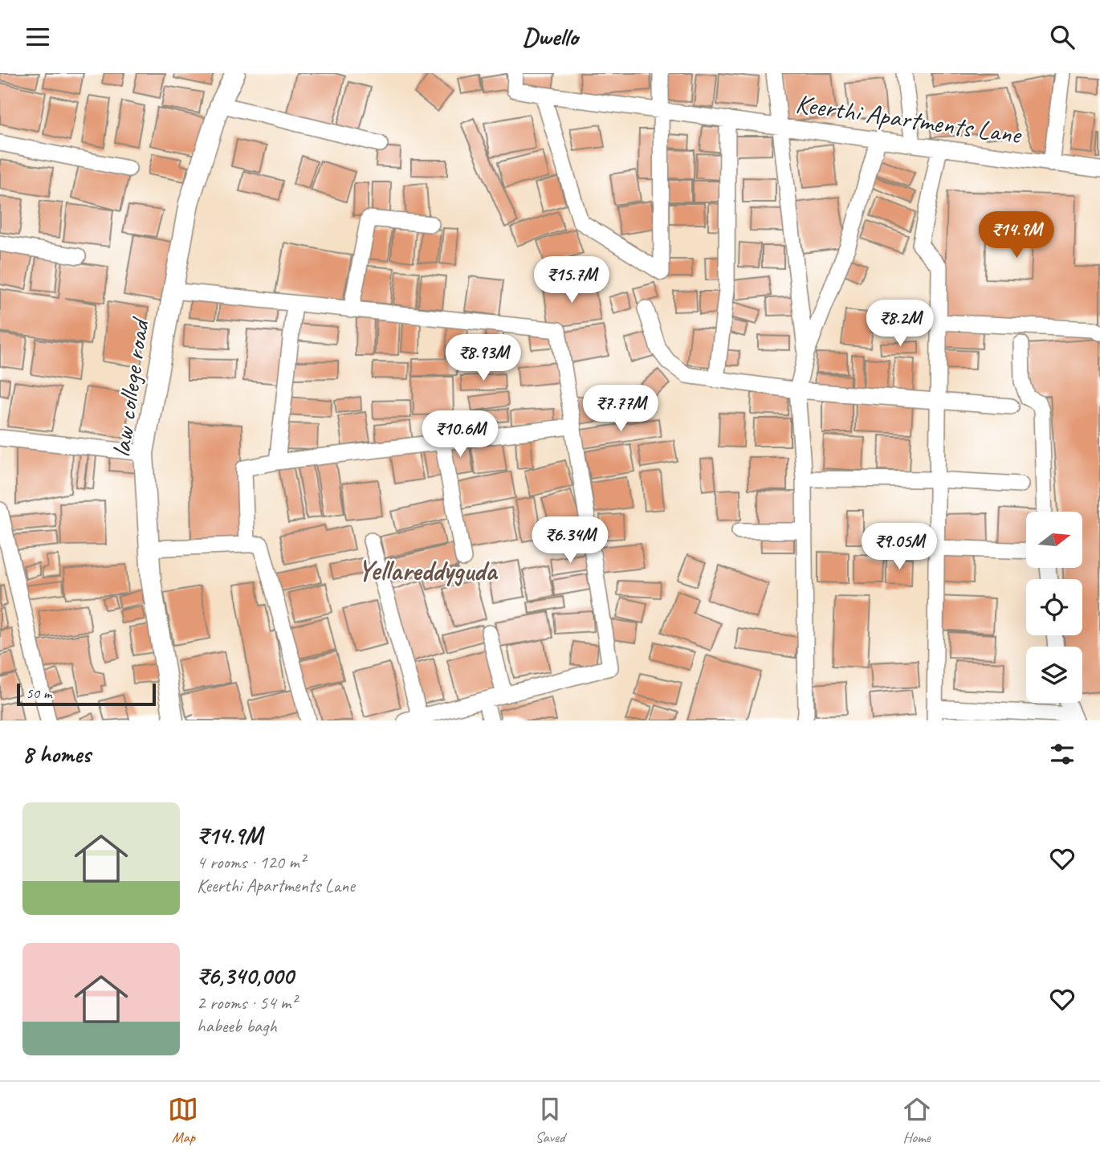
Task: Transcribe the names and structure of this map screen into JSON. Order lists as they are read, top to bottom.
{
  "streets": {
    "street": ["Keerthi Apartments Lane", "law college road"]
  },
  "districts": ["Yellareddyguda"],
  "scale_bar": "50 m",
  "north": "right",
  "page": {
    "header": "Dwello",
    "price": [
      "₹14.9M",
      "₹15.7M",
      "₹8.2M",
      "₹8.93M",
      "₹7.77M",
      "₹10.6M",
      "₹6.34M",
      "₹9.05M"
    ],
    "scale": "50 m",
    "heading": "8 homes",
    "list": [
      {
        "name": "₹14.9M",
        "note": "4 rooms · 120 m² · Keerthi Apartments Lane"
      },
      {
        "name": "₹6,340,000",
        "note": "2 rooms · 54 m² · habeeb bagh"
      }
    ],
    "tabs": ["Map", "Saved", "Home"]
  }
}
